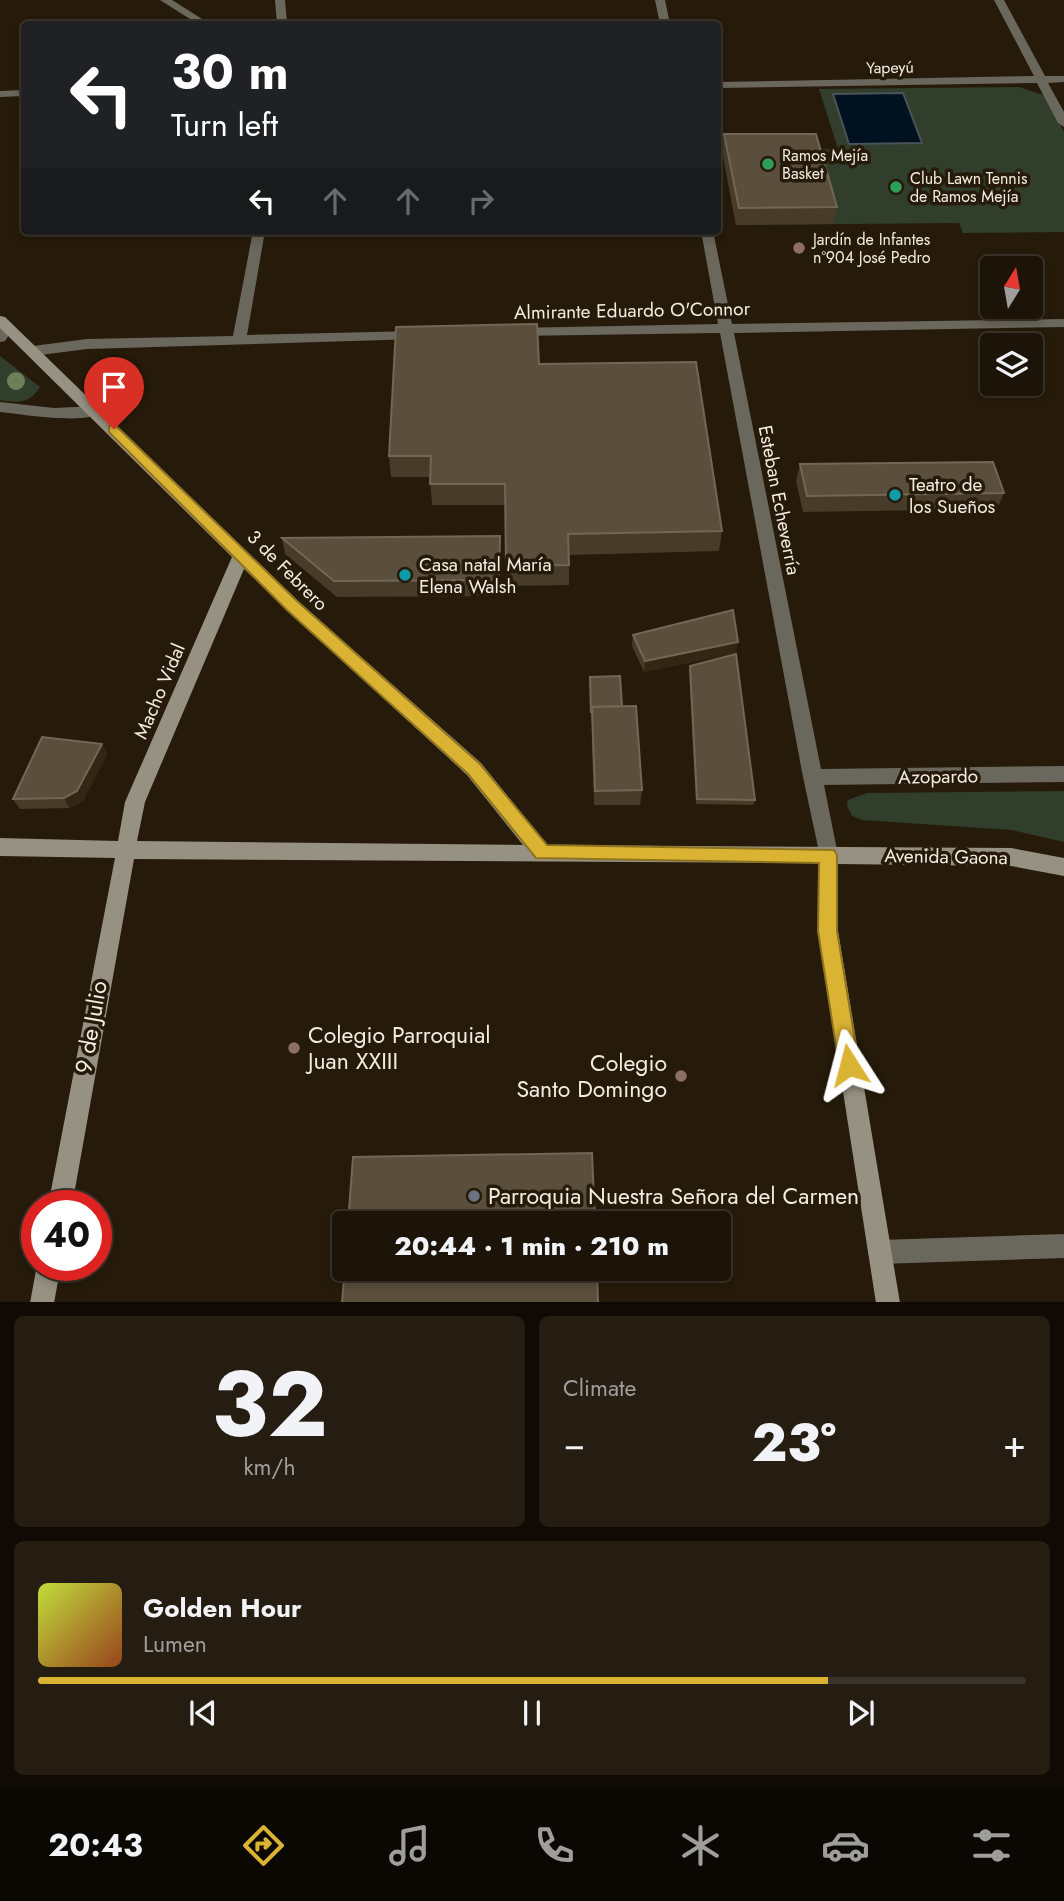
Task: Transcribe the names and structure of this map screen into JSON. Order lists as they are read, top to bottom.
{
  "streets": {
    "main road": [
      "3 de Febrero",
      "Macho Vidal",
      "Avenida Gaona",
      "9 de Julio"
    ],
    "street": [
      "Yapeyú",
      "Almirante Eduardo O'Connor",
      "Esteban Echeverría",
      "Azopardo"
    ]
  },
  "crossings": [
    ["Almirante Eduardo O'Connor", "Esteban Echeverría"],
    ["Esteban Echeverría", "Azopardo"],
    ["Esteban Echeverría", "Avenida Gaona"],
    ["3 de Febrero", "Macho Vidal"],
    ["3 de Febrero", "Avenida Gaona"],
    ["Macho Vidal", "Avenida Gaona"],
    ["Macho Vidal", "9 de Julio"],
    ["Avenida Gaona", "9 de Julio"]
  ],
  "places": [
    "Ramos Mejía Basket",
    "Club Lawn Tennis de Ramos Mejía",
    "Jardín de Infantes n°904 José Pedro",
    "Teatro de los Sueños",
    "Casa natal María Elena Walsh",
    "Colegio Parroquial Juan XXIII",
    "Colegio Santo Domingo",
    "Parroquia Nuestra Señora del Carmen"
  ],
  "north": "top",
  "page": {
    "turn": ["30 m", "Turn left"],
    "limit": "40",
    "trip": "20:44 · 1 min · 210 m",
    "tile": [
      ["32", "km/h"],
      "Climate"
    ],
    "heat": ["−", "23°", "+"],
    "song": ["Golden Hour", "Lumen"],
    "tabs": "20:43"
  }
}
